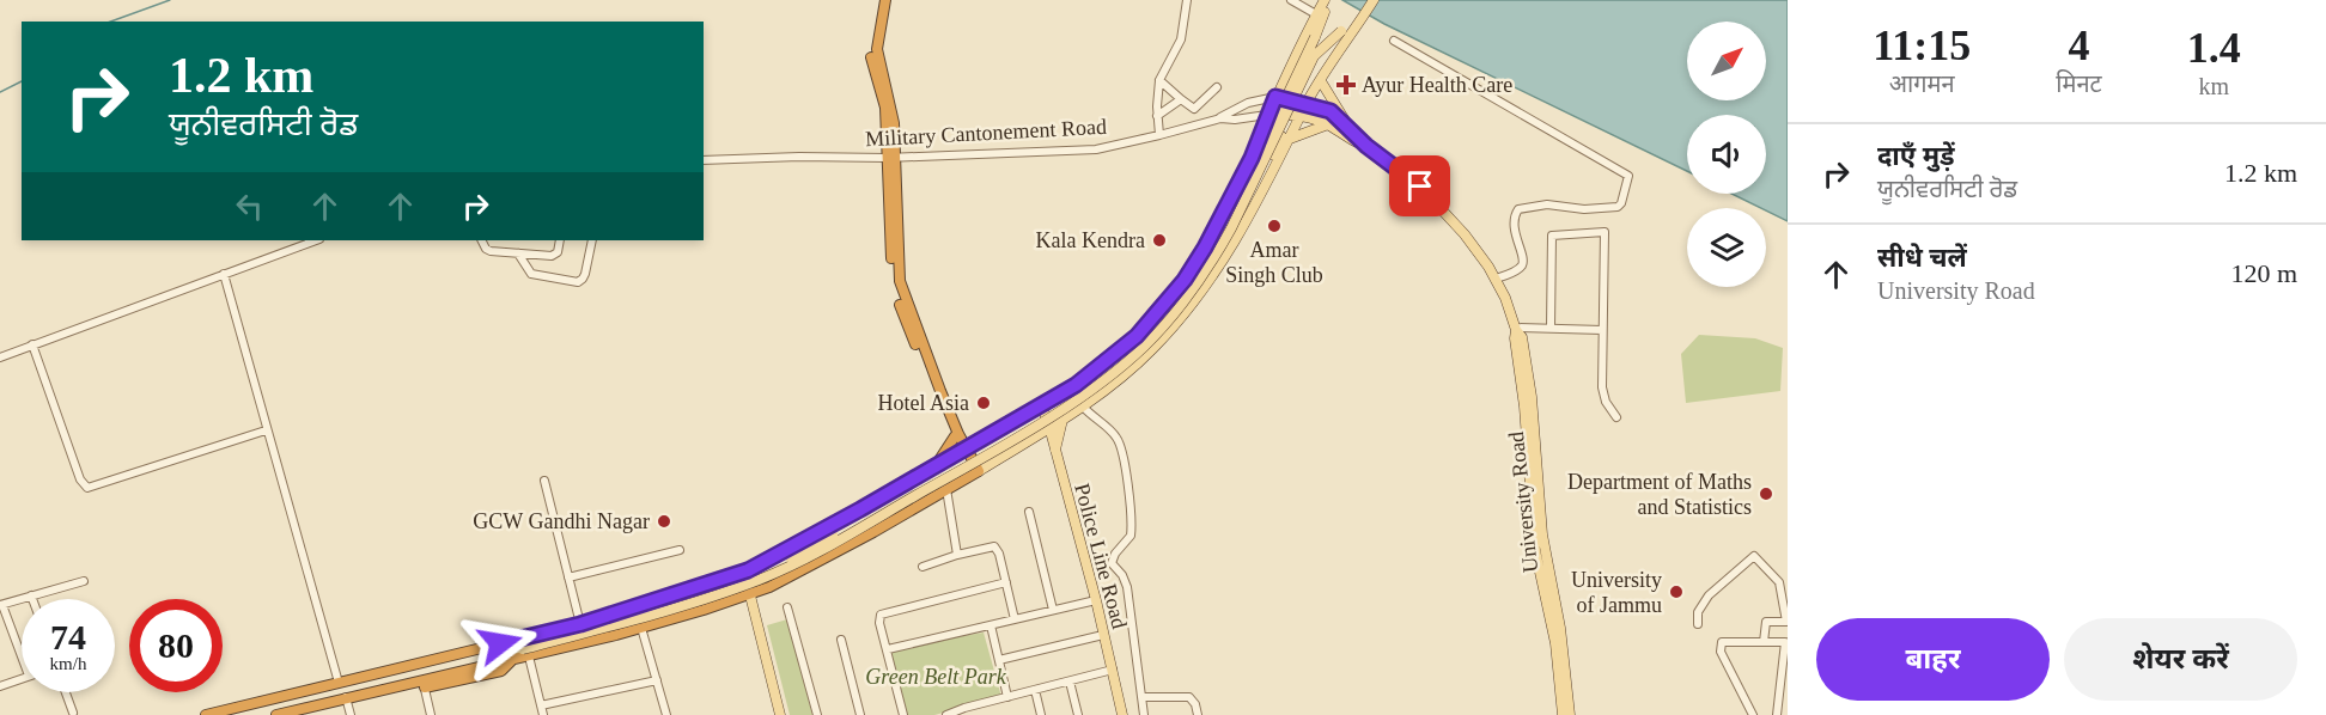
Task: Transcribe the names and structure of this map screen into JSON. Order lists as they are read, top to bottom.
{
  "streets": {
    "main road": ["University Road", "Police Line Road"],
    "street": ["Military Cantonement Road"]
  },
  "parks": ["Green Belt Park"],
  "places": {
    "health": ["Ayur Health Care"],
    "other": [
      "Amar Singh Club",
      "Kala Kendra",
      "Hotel Asia",
      "Department of Maths and Statistics",
      "GCW Gandhi Nagar",
      "University of Jammu"
    ]
  },
  "north": "top right",
  "page": {
    "eta": [
      "11:15",
      "आगमन",
      "4",
      "मिनट",
      "1.4",
      "km"
    ],
    "turn": ["1.2 km", "ਯੂਨੀਵਰਸਿਟੀ ਰੋਡ"],
    "list": [
      {
        "name": "दाएँ मुड़ें",
        "note": "ਯੂਨੀਵਰਸਿਟੀ ਰੋਡ",
        "value": "1.2 km"
      },
      {
        "name": "सीधे चलें",
        "note": "University Road",
        "value": "120 m"
      }
    ],
    "speed": "74 km/h",
    "limit": "80",
    "buttons": ["बाहर", "शेयर करें"]
  }
}
